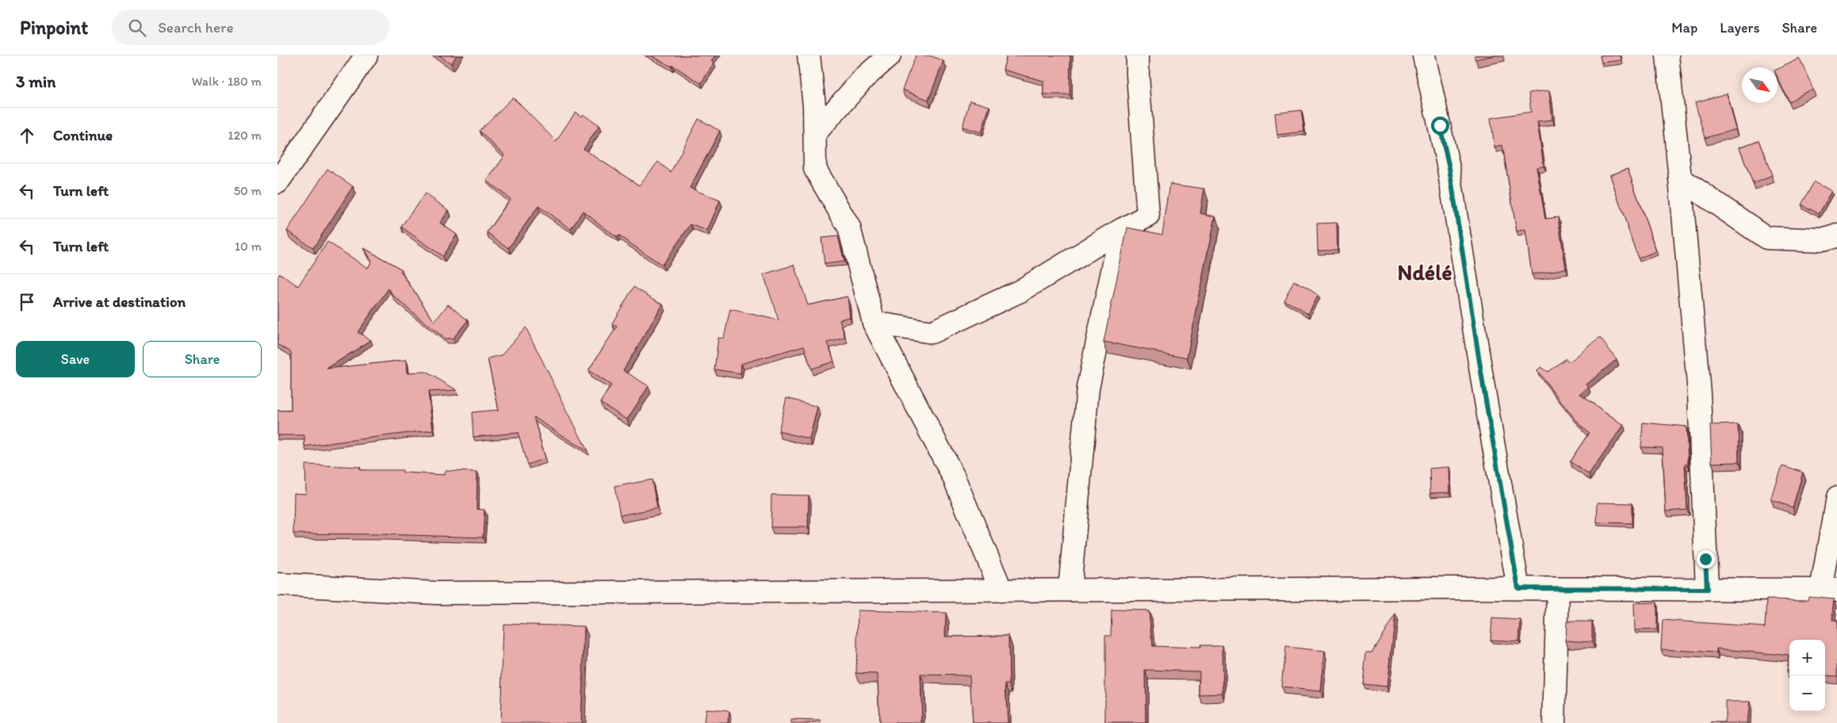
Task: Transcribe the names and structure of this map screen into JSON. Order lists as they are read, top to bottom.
{
  "districts": ["Ndélé"],
  "north": "bottom right",
  "page": {
    "header": "Pinpoint",
    "search": "Search here",
    "nav": ["Map", "Layers", "Share"],
    "heading": ["3 min", "Walk · 180 m"],
    "list": [
      ["Continue", "120 m"],
      ["Turn left", "50 m"],
      ["Turn left", "10 m"],
      "Arrive at destination"
    ],
    "buttons": ["Save", "Share"],
    "map_buttons": ["+", "−"]
  }
}
